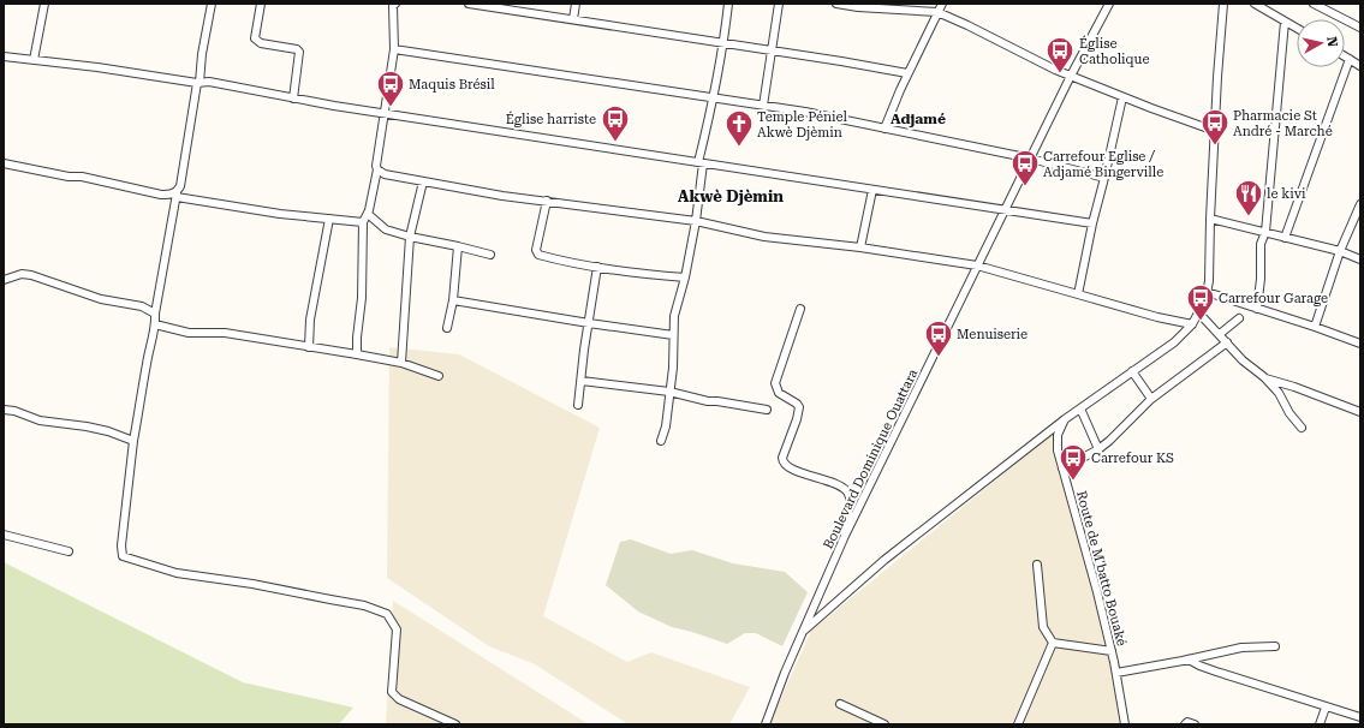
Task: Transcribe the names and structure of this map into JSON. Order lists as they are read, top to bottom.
{
  "streets": {
    "street": ["Boulevard Dominique Ouattara", "Route de M'batto Bouaké"]
  },
  "districts": ["Adjamé", "Akwè Djèmin"],
  "places": {
    "bus stop": [
      "Église Catholique",
      "Maquis Brésil",
      "Église harriste",
      "Pharmacie St André - Marché",
      "Carrefour Eglise / Adjamé Bingerville",
      "Carrefour Garage",
      "Menuiserie",
      "Carrefour KS"
    ],
    "church": ["Temple Péniel Akwè Djèmin"],
    "restaurant": ["le kivi"]
  },
  "north": "right"
}
